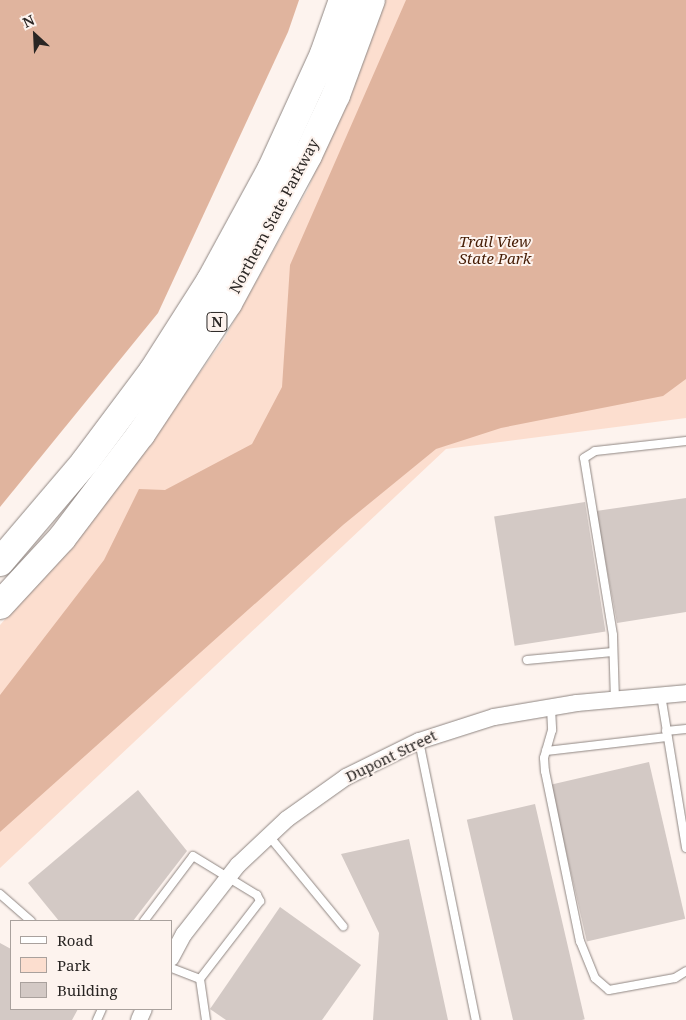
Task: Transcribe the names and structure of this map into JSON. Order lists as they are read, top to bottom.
{
  "streets": {
    "highway": ["Northern State Parkway", "N"],
    "street": ["Dupont Street"]
  },
  "parks": ["Trail View State Park"],
  "legend": ["Road", "Park", "Building"],
  "north": "top left"
}
